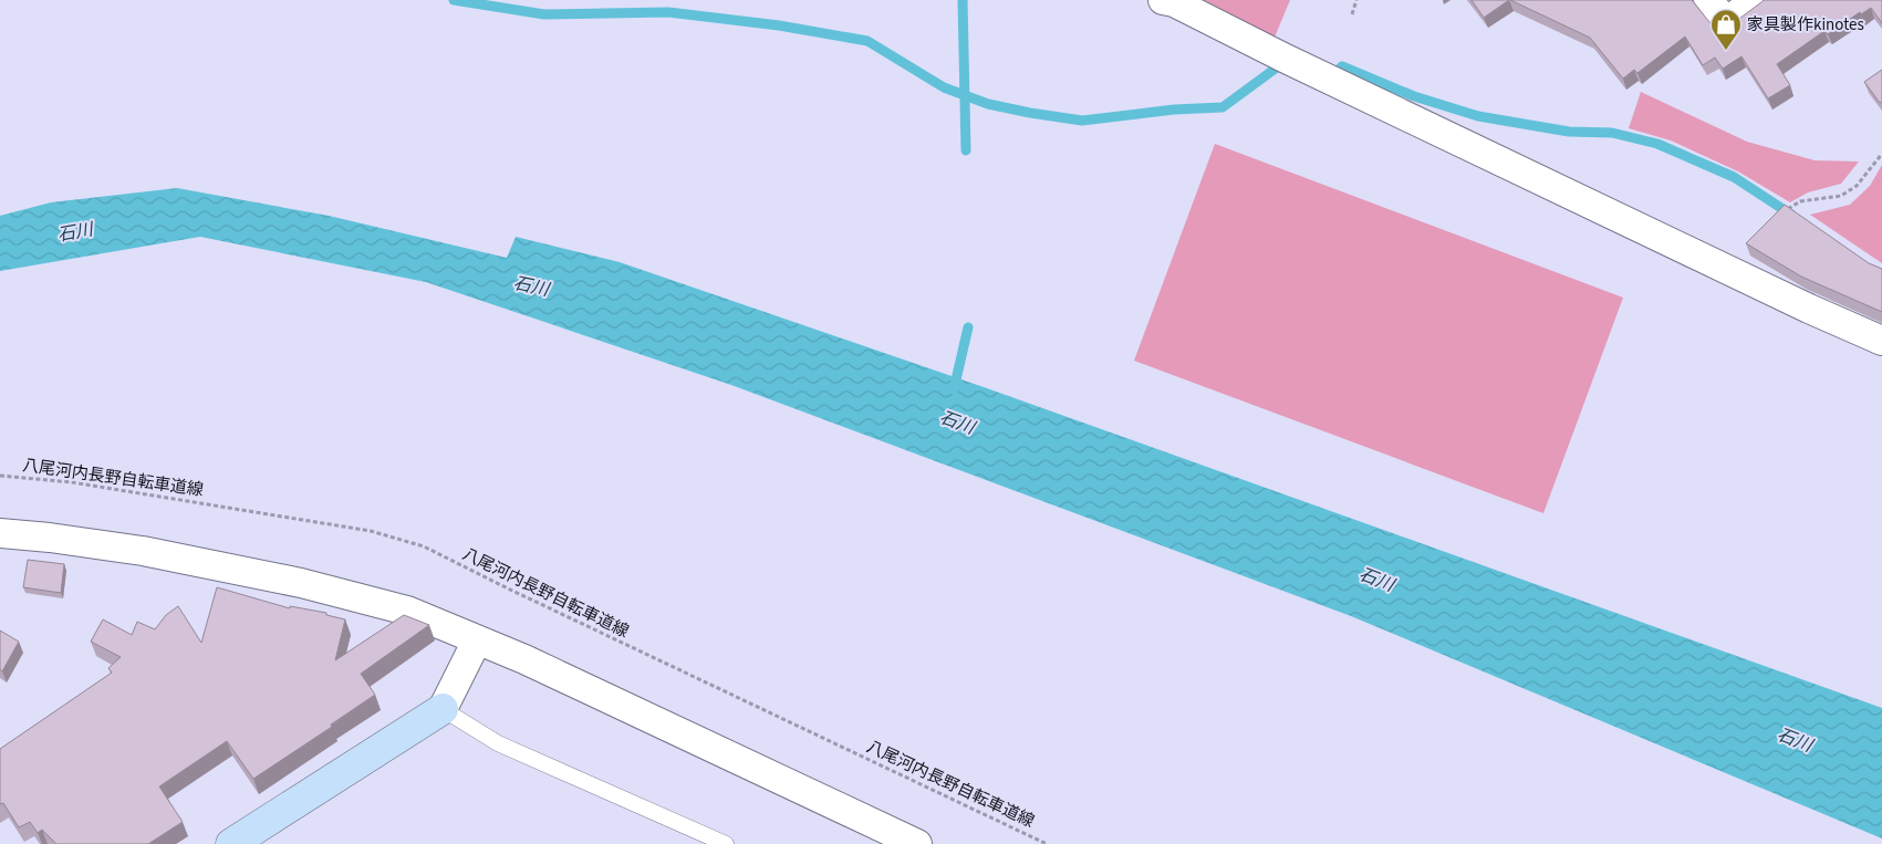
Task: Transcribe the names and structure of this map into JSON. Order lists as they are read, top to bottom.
{
  "streets": {
    "path": ["八尾河内長野自転車道線"]
  },
  "water": ["石川"],
  "places": {
    "shop": ["家具製作kinotes"]
  }
}
